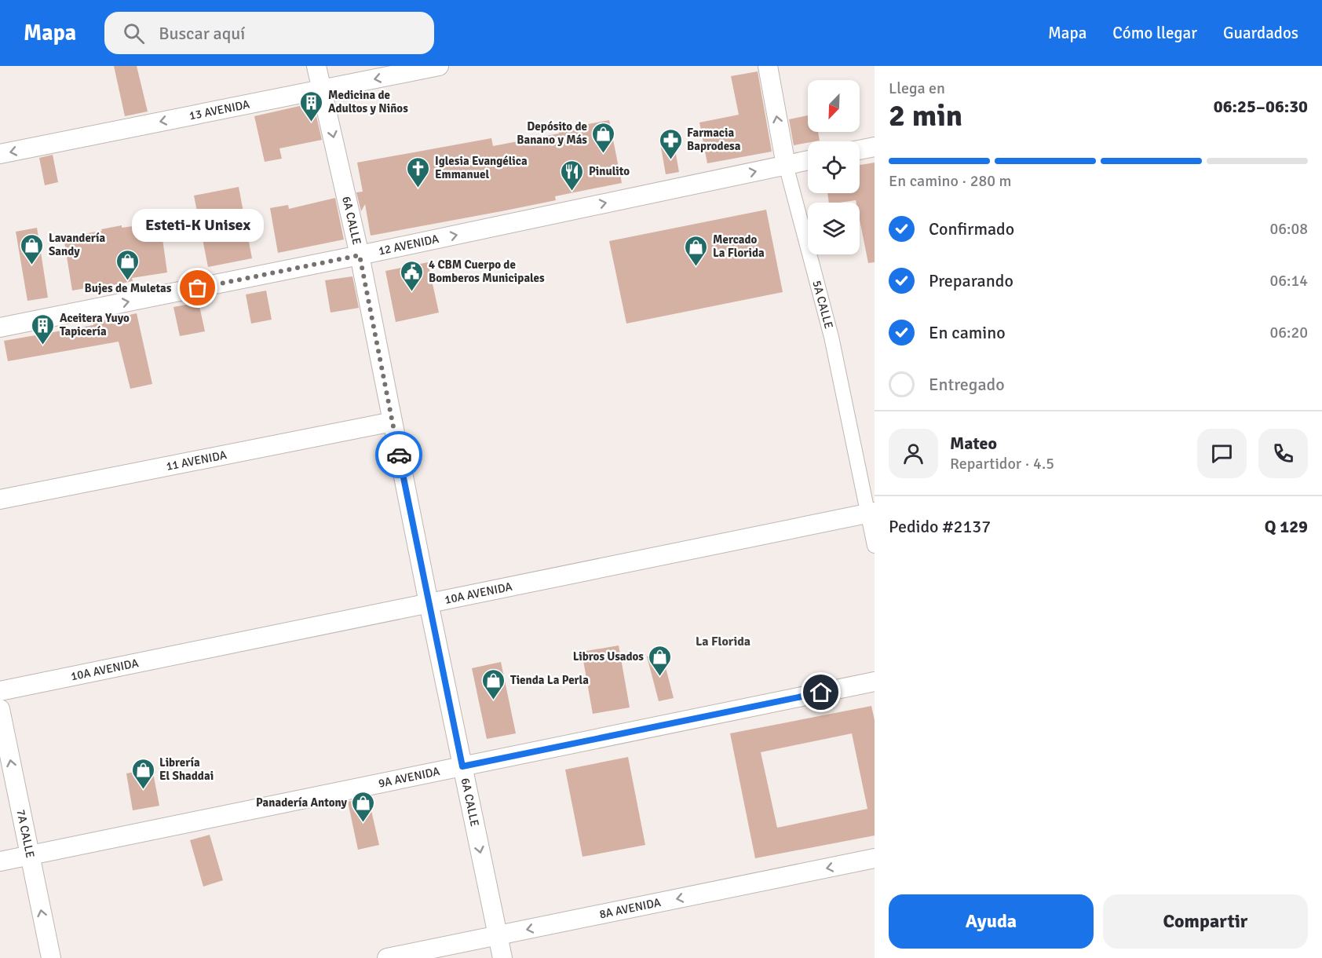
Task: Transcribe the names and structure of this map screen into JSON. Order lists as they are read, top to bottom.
{
  "streets": {
    "street": [
      "13 AVENIDA",
      "6A CALLE",
      "12 AVENIDA",
      "5A CALLE",
      "11 AVENIDA",
      "10A AVENIDA",
      "9A AVENIDA",
      "7A CALLE",
      "8A AVENIDA"
    ]
  },
  "crossings": [
    ["13 AVENIDA", "6A CALLE"],
    ["6A CALLE", "12 AVENIDA"],
    ["6A CALLE", "11 AVENIDA"],
    ["6A CALLE", "10A AVENIDA"],
    ["6A CALLE", "9A AVENIDA"],
    ["6A CALLE", "8A AVENIDA"],
    ["12 AVENIDA", "5A CALLE"],
    ["5A CALLE", "10A AVENIDA"],
    ["9A AVENIDA", "7A CALLE"]
  ],
  "one_way": [
    "13 AVENIDA",
    "6A CALLE",
    "12 AVENIDA",
    "7A CALLE",
    "8A AVENIDA"
  ],
  "districts": ["La Florida"],
  "places": {
    "building": ["Medicina de Adultos y Niños", "Aceitera Yuyo Tapicería"],
    "shop": [
      "Depósito de Banano y Más",
      "Lavandería Sandy",
      "Mercado La Florida",
      "Bujes de Muletas",
      "Libros Usados",
      "Tienda La Perla",
      "Librería El Shaddai",
      "Panadería Antony"
    ],
    "pharmacy": ["Farmacia Baprodesa"],
    "church": ["Iglesia Evangélica Emmanuel"],
    "restaurant": ["Pinulito"],
    "other": ["Esteti-K Unisex"],
    "public building": ["4 CBM Cuerpo de Bomberos Municipales"]
  },
  "north": "bottom left",
  "page": {
    "header": "Mapa",
    "search": "Buscar aquí",
    "nav": ["Mapa", "Cómo llegar", "Guardados"],
    "heading": ["2 min", "Llega en", "06:25–06:30"],
    "panel": [
      "Mateo",
      "Repartidor · 4.5",
      "Pedido #2137",
      "Q 129"
    ],
    "bar": "En camino · 280 m",
    "list": [
      ["Confirmado", "06:08"],
      ["Preparando", "06:14"],
      ["En camino", "06:20"],
      "Entregado"
    ],
    "bubble": "Esteti-K Unisex",
    "buttons": ["Ayuda", "Compartir"]
  }
}
